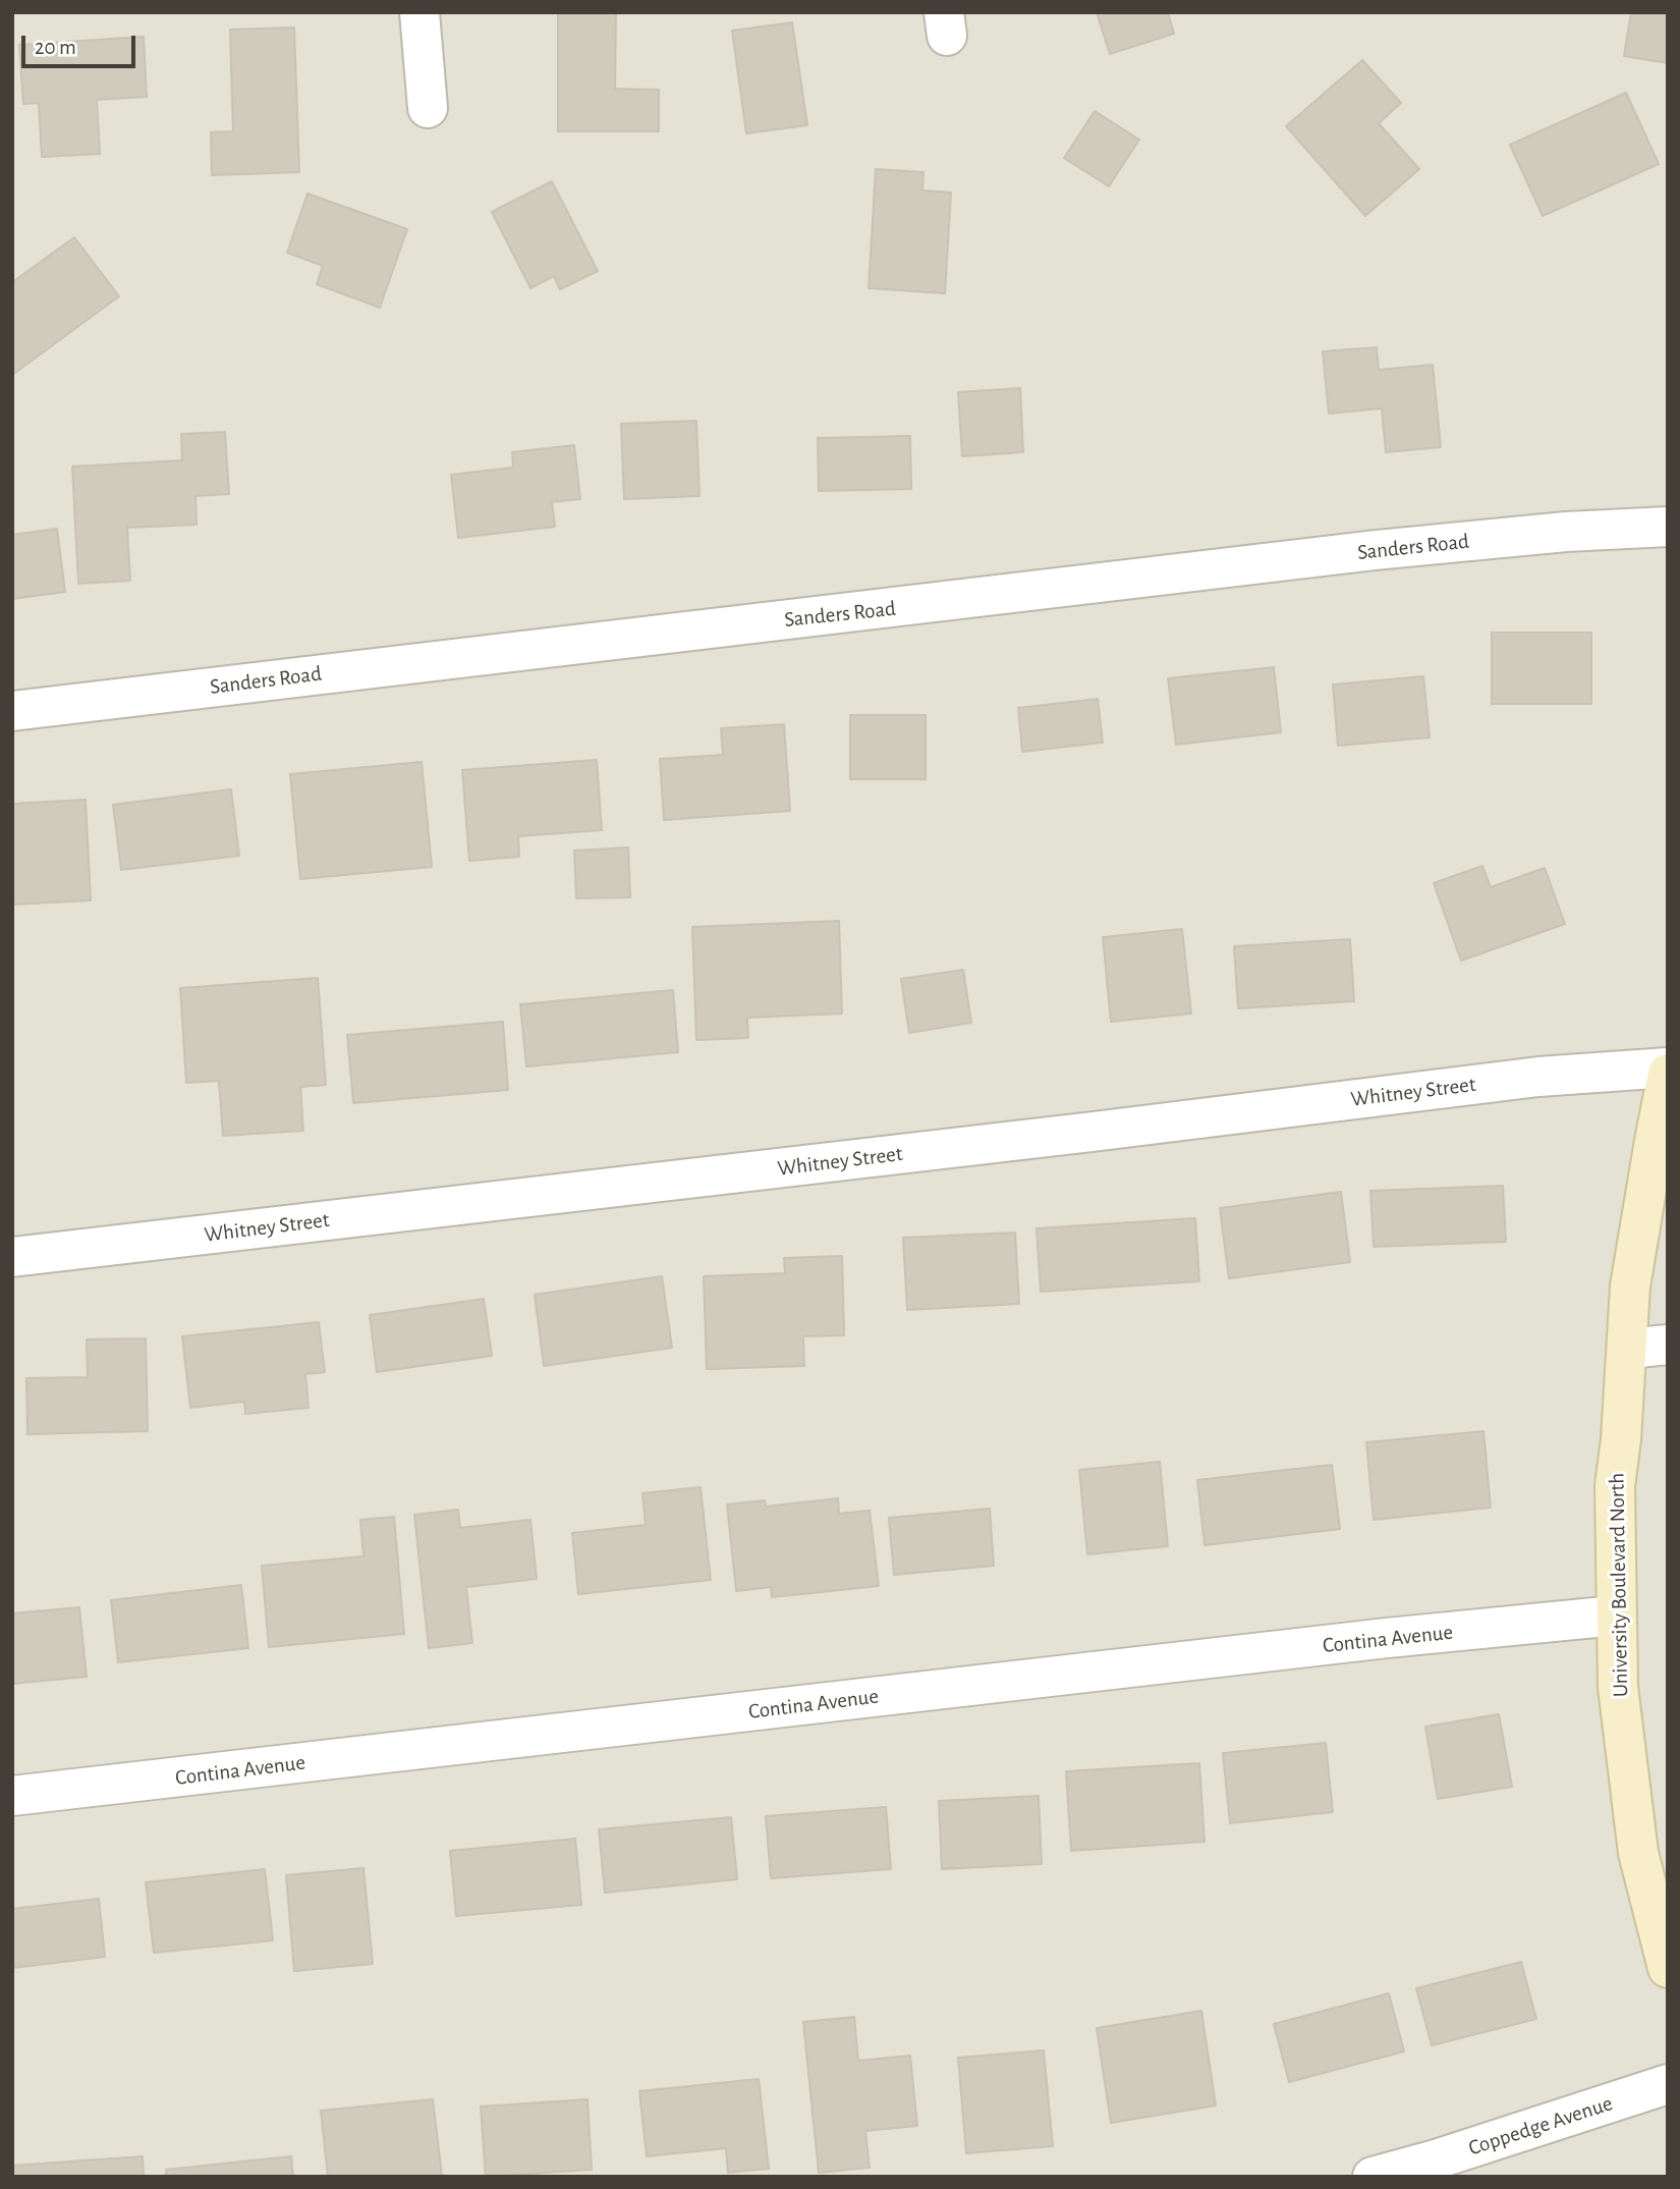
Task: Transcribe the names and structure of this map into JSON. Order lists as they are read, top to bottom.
{
  "streets": {
    "street": [
      "Sanders Road",
      "Whitney Street",
      "University Boulevard North",
      "Contina Avenue",
      "Coppedge Avenue"
    ]
  },
  "crossings": [
    ["University Boulevard North", "Contina Avenue"]
  ],
  "scale_bar": "20 m"
}
